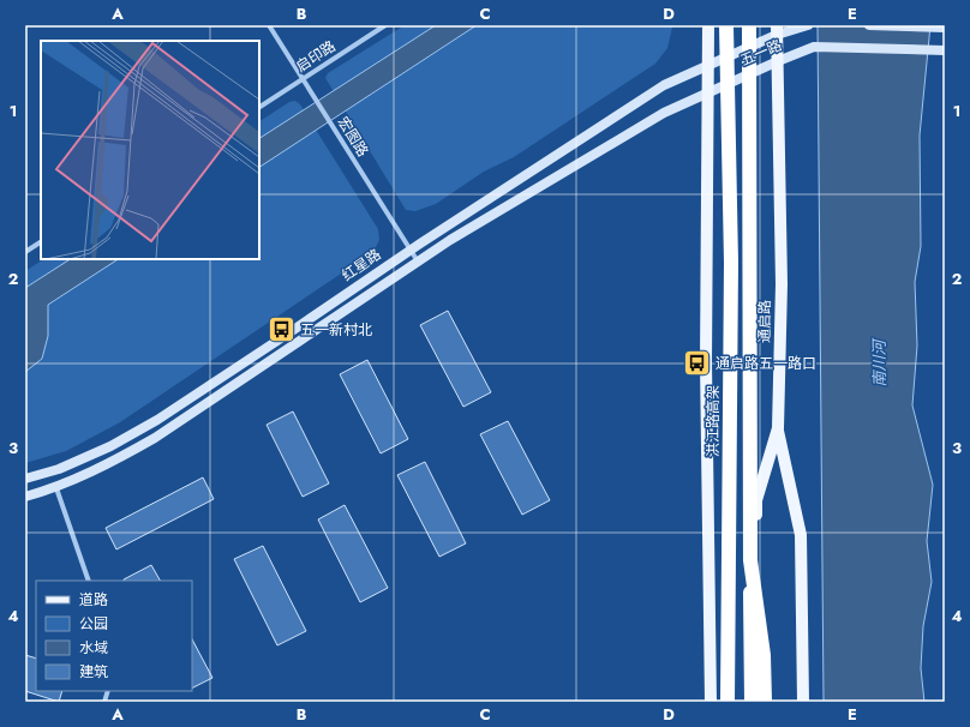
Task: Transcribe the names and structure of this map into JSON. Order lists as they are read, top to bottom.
{
  "streets": {
    "highway": ["洪江路高架"],
    "main road": ["五一路", "红星路", "通启路"],
    "street": ["启印路", "宏图路"]
  },
  "crossings": [
    ["五一路", "红星路"],
    ["五一路", "通启路"],
    ["启印路", "宏图路"],
    ["宏图路", "红星路"]
  ],
  "water": ["南川河"],
  "places": {
    "bus stop": ["五一新村北", "通启路五一路口"]
  },
  "legend": [
    "道路",
    "公园",
    "水域",
    "建筑"
  ],
  "grid": {
    "columns": [
      "A",
      "B",
      "C",
      "D",
      "E"
    ],
    "rows": [
      "1",
      "2",
      "3",
      "4"
    ]
  }
}
